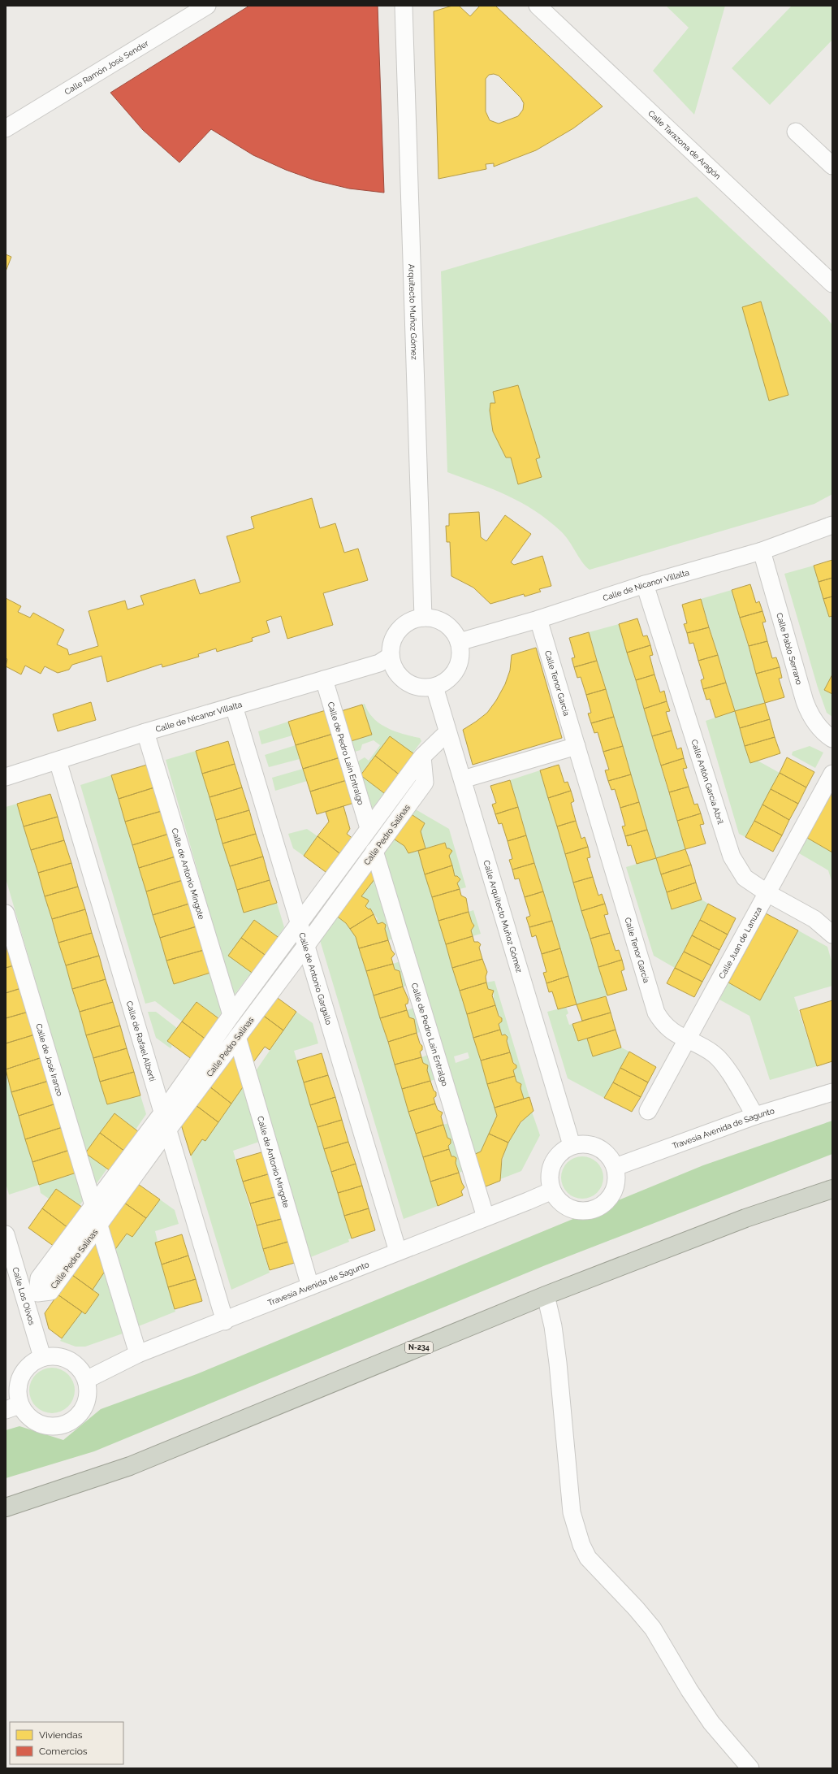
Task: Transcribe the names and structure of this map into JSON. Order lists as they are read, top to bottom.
{
  "streets": {
    "highway": ["N-234"],
    "street": [
      "Calle Ramón José Sender",
      "Calle Tarazona de Aragón",
      "Arquitecto Muñoz Gómez",
      "Calle de Nicanor Villalta",
      "Calle Pablo Serrano",
      "Calle Tenor García",
      "Calle de Pedro Laín Entralgo",
      "Calle Antón García Abril",
      "Calle Pedro Salinas",
      "Calle de Antonio Mingote",
      "Calle Arquitecto Muñoz Gómez",
      "Calle Juan de Lanuza",
      "Calle de Antonio Gargallo",
      "Calle de Rafael Alberti",
      "Calle de José Iranzo",
      "Travesía Avenida de Sagunto",
      "Calle Los Olivos"
    ]
  },
  "crossings": [
    ["Arquitecto Muñoz Gómez", "Calle de Nicanor Villalta"],
    ["Arquitecto Muñoz Gómez", "Calle Arquitecto Muñoz Gómez"],
    ["Calle de Nicanor Villalta", "Calle Pablo Serrano"],
    ["Calle de Nicanor Villalta", "Calle Tenor García"],
    ["Calle de Nicanor Villalta", "Calle de Pedro Laín Entralgo"],
    ["Calle de Nicanor Villalta", "Calle Antón García Abril"],
    ["Calle de Nicanor Villalta", "Calle de Antonio Mingote"],
    ["Calle de Nicanor Villalta", "Calle Arquitecto Muñoz Gómez"],
    ["Calle de Nicanor Villalta", "Calle de Antonio Gargallo"],
    ["Calle de Nicanor Villalta", "Calle de Rafael Alberti"],
    ["Calle Tenor García", "Calle Juan de Lanuza"],
    ["Calle Tenor García", "Travesía Avenida de Sagunto"],
    ["Calle de Pedro Laín Entralgo", "Calle Pedro Salinas"],
    ["Calle de Pedro Laín Entralgo", "Travesía Avenida de Sagunto"],
    ["Calle Antón García Abril", "Calle Juan de Lanuza"],
    ["Calle Pedro Salinas", "Calle de Antonio Mingote"],
    ["Calle Pedro Salinas", "Calle Arquitecto Muñoz Gómez"],
    ["Calle Pedro Salinas", "Calle de Antonio Gargallo"],
    ["Calle Pedro Salinas", "Calle de Rafael Alberti"],
    ["Calle Pedro Salinas", "Calle de José Iranzo"],
    ["Calle de Antonio Mingote", "Travesía Avenida de Sagunto"],
    ["Calle Arquitecto Muñoz Gómez", "Travesía Avenida de Sagunto"],
    ["Calle de Antonio Gargallo", "Travesía Avenida de Sagunto"],
    ["Calle de Rafael Alberti", "Travesía Avenida de Sagunto"],
    ["Travesía Avenida de Sagunto", "Calle Los Olivos"]
  ],
  "legend": ["Viviendas", "Comercios"]
}
